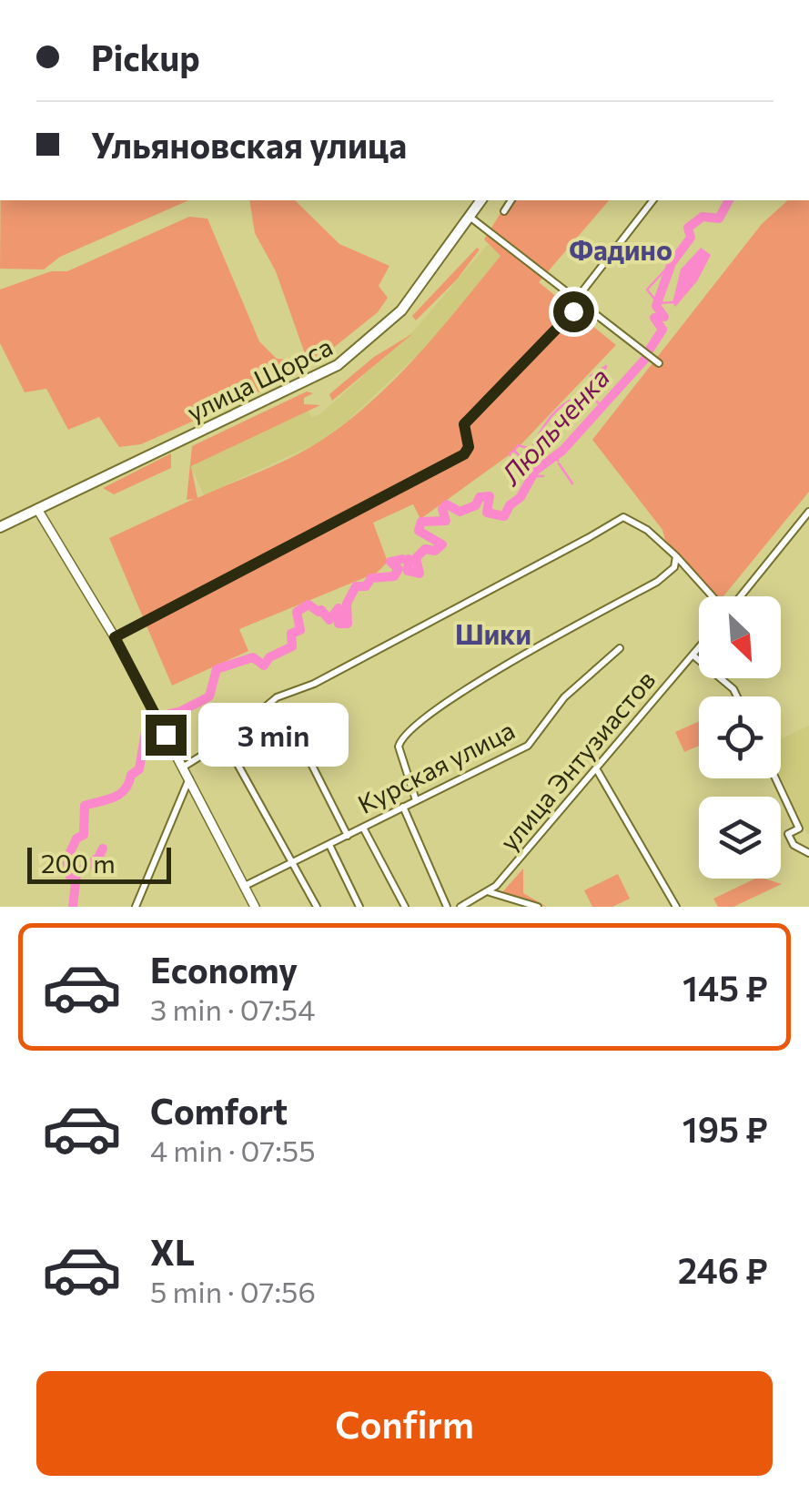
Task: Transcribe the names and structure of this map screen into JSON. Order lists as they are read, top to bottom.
{
  "streets": {
    "main road": ["улица Щорса"],
    "street": ["улица Энтузиастов", "Курская улица"]
  },
  "districts": ["Фадино", "Шики"],
  "water": ["Люльченка"],
  "scale_bar": "200 m",
  "north": "bottom right",
  "page": {
    "banner": ["Pickup", "Ульяновская улица"],
    "bubble": "3 min",
    "scale": "200 m",
    "list": [
      {
        "name": "Economy",
        "note": "3 min · 07:54",
        "value": "145 ₽"
      },
      {
        "name": "Comfort",
        "note": "4 min · 07:55",
        "value": "195 ₽"
      },
      {
        "name": "XL",
        "note": "5 min · 07:56",
        "value": "246 ₽"
      }
    ],
    "buttons": "Confirm"
  }
}
